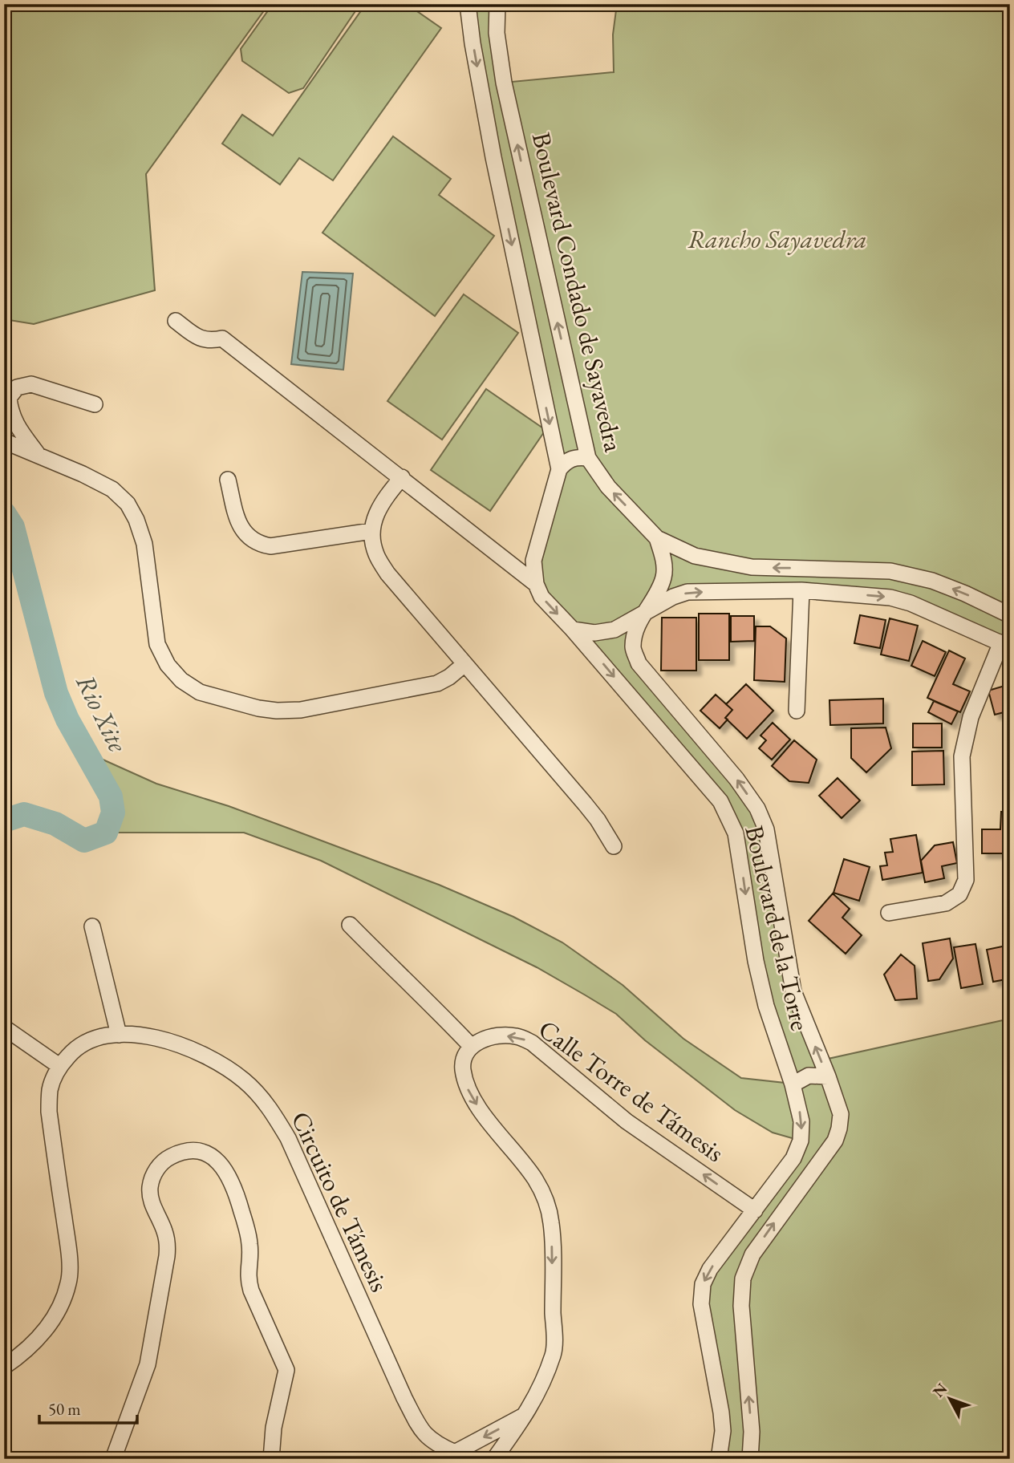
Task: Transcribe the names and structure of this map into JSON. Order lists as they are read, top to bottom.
{
  "streets": {
    "street": [
      "Boulevard Condado de Sayavedra",
      "Boulevard de la Torre",
      "Calle Torre de Támesis",
      "Circuito de Támesis"
    ]
  },
  "crossings": [
    ["Boulevard Condado de Sayavedra", "Boulevard de la Torre"],
    ["Boulevard de la Torre", "Calle Torre de Támesis"]
  ],
  "one_way": ["Calle Torre de Támesis"],
  "water": ["Rio Xite"],
  "parks": ["Rancho Sayavedra"],
  "scale_bar": "50 m",
  "north": "top left"
}
